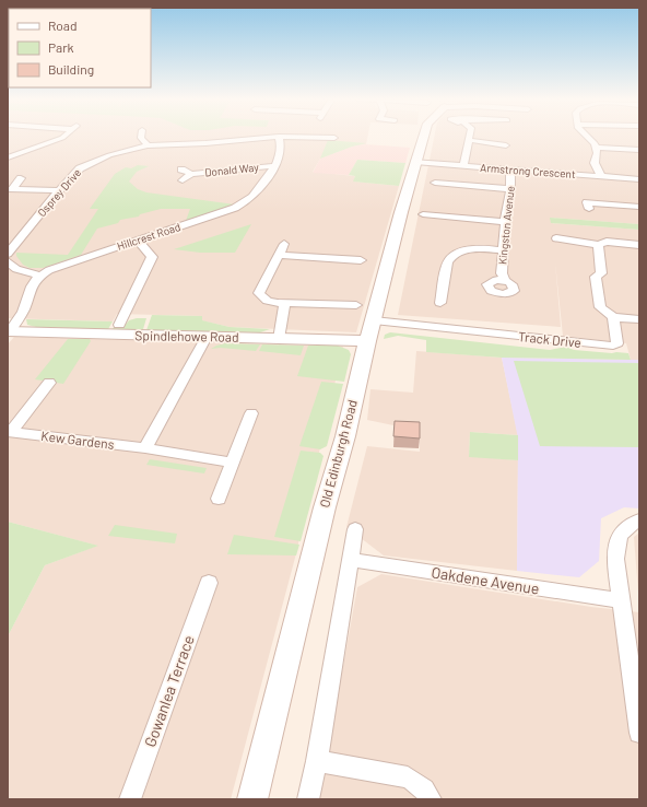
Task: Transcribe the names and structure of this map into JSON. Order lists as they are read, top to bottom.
{
  "streets": {
    "main road": ["Spindlehowe Road", "Old Edinburgh Road"],
    "street": [
      "Donald Way",
      "Armstrong Crescent",
      "Osprey Drive",
      "Kingston Avenue",
      "Hillcrest Road",
      "Track Drive",
      "Kew Gardens",
      "Oakdene Avenue",
      "Gowanlea Terrace"
    ]
  },
  "crossings": [
    ["Donald Way", "Hillcrest Road"],
    ["Armstrong Crescent", "Kingston Avenue"],
    ["Armstrong Crescent", "Old Edinburgh Road"],
    ["Osprey Drive", "Hillcrest Road"],
    ["Spindlehowe Road", "Track Drive"],
    ["Spindlehowe Road", "Old Edinburgh Road"],
    ["Track Drive", "Old Edinburgh Road"]
  ],
  "legend": ["Road", "Park", "Building"]
}
